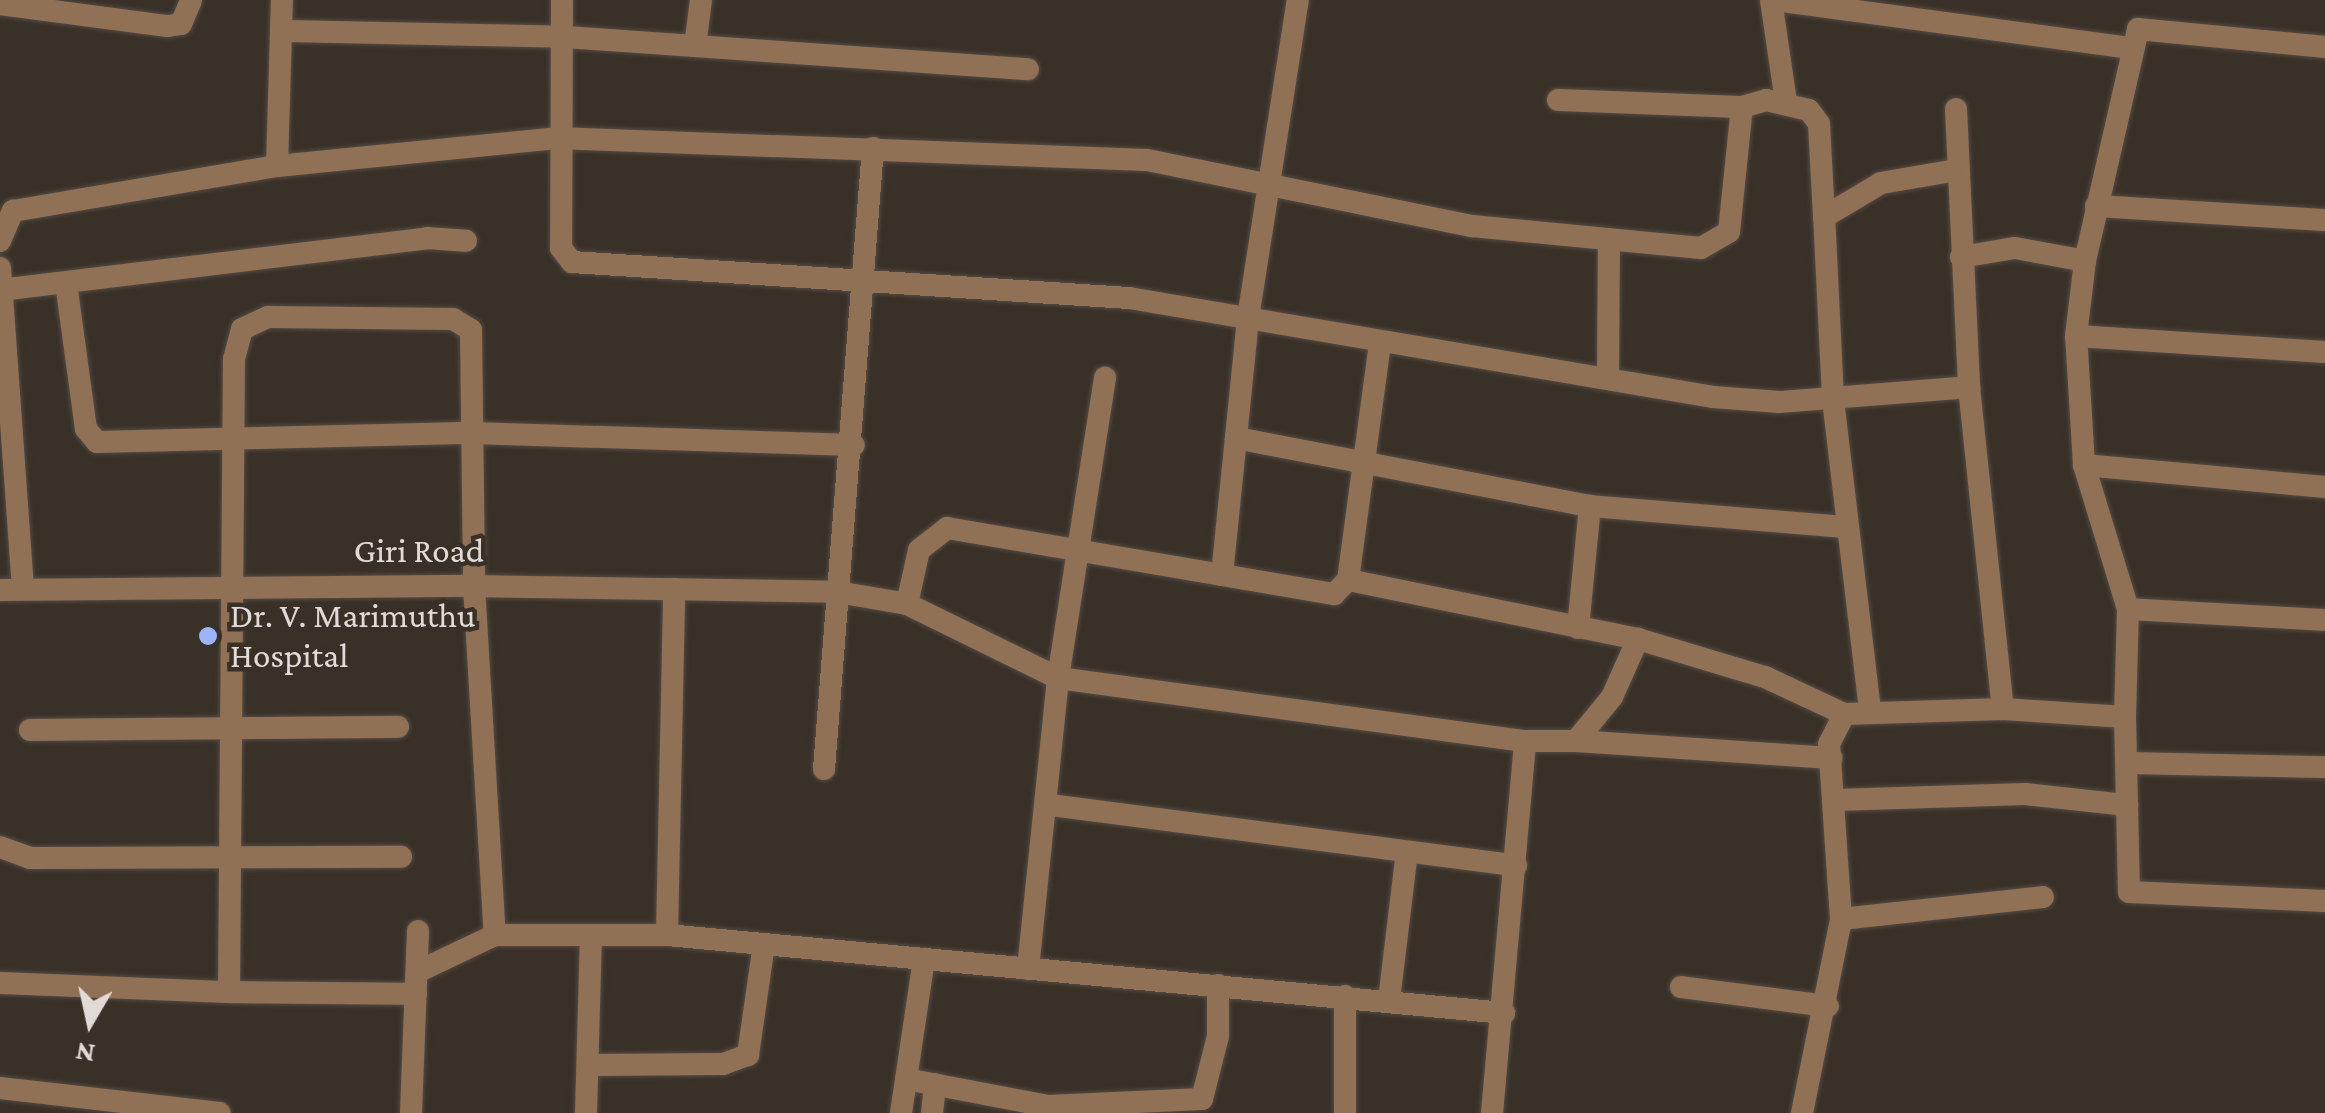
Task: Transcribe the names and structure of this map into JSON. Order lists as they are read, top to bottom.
{
  "streets": {
    "street": ["Giri Road"]
  },
  "places": ["Dr. V. Marimuthu Hospital"],
  "north": "bottom"
}
